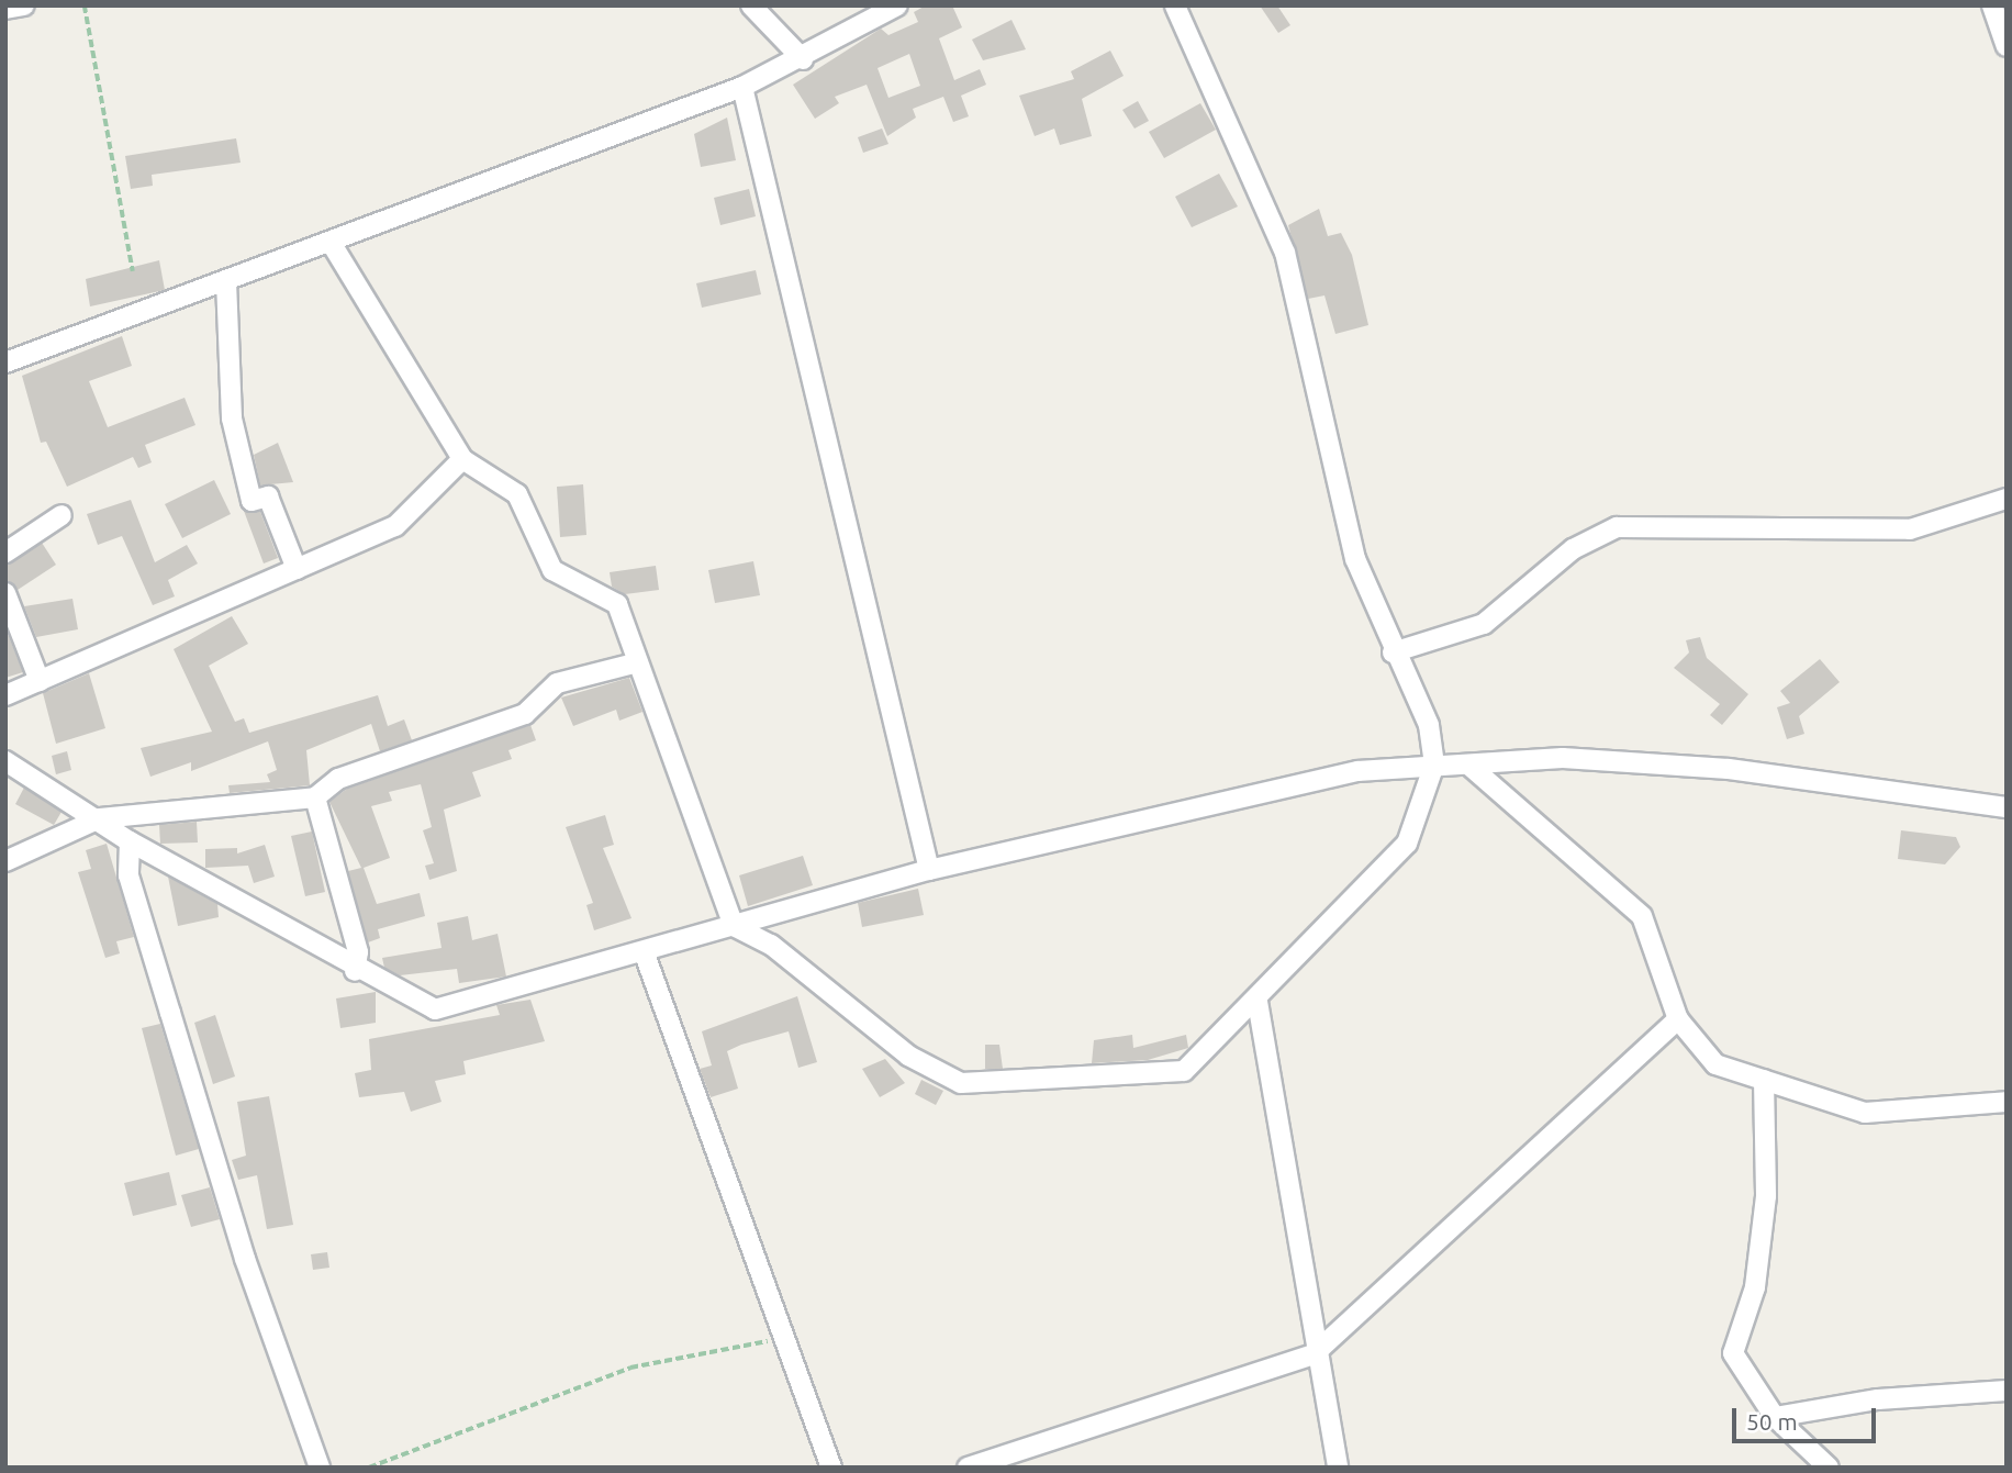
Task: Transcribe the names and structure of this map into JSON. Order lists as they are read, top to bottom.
{
  "scale_bar": "50 m"
}
